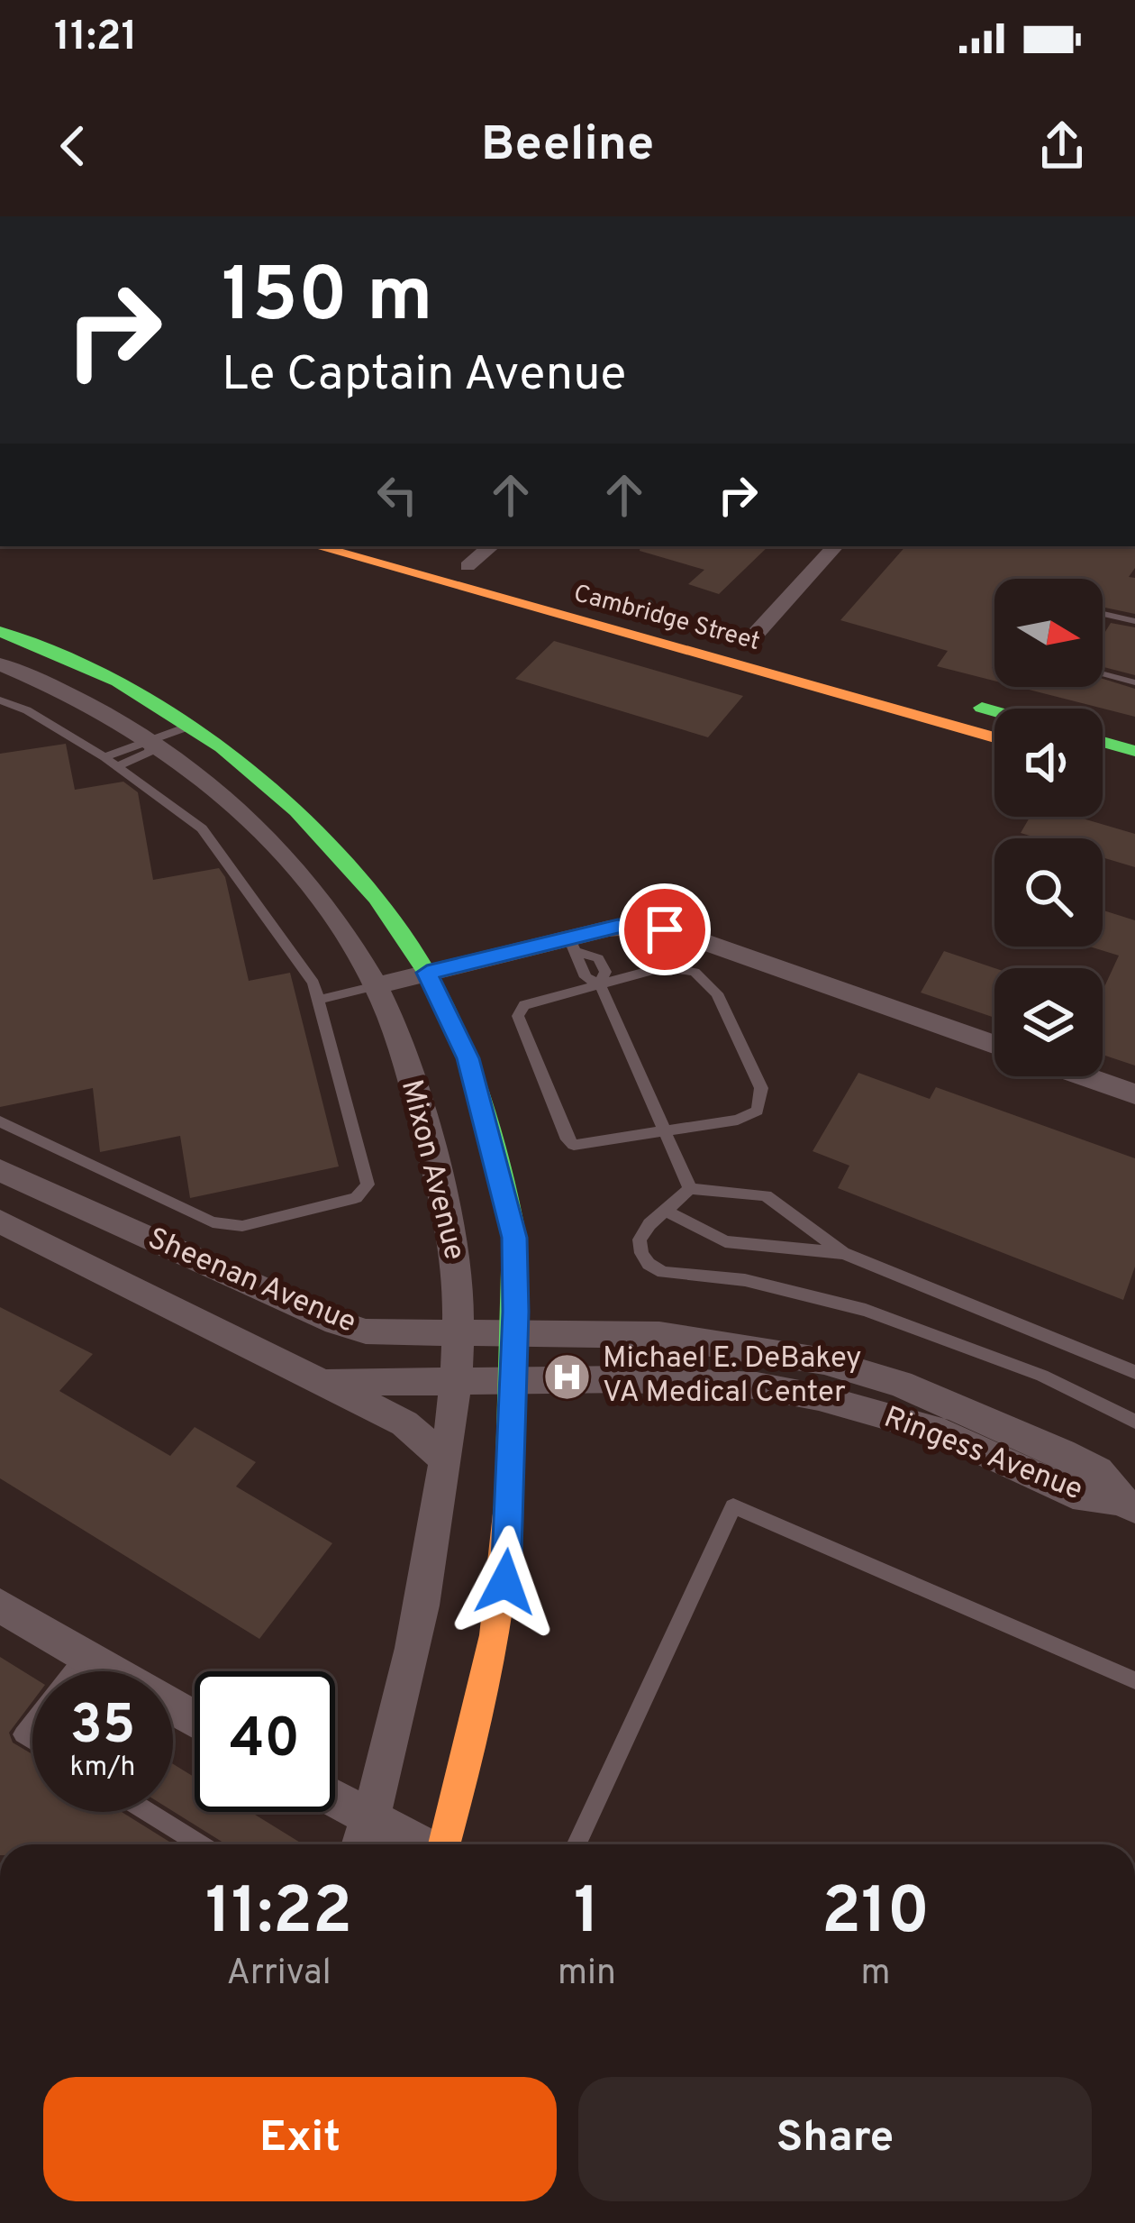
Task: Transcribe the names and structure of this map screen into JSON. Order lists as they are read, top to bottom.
{
  "streets": {
    "street": [
      "Cambridge Street",
      "Mixon Avenue",
      "Sheenan Avenue",
      "Ringess Avenue"
    ]
  },
  "crossings": [
    ["Mixon Avenue", "Sheenan Avenue"],
    ["Mixon Avenue", "Ringess Avenue"],
    ["Sheenan Avenue", "Ringess Avenue"]
  ],
  "places": {
    "hospital": ["Michael E. DeBakey VA Medical Center"]
  },
  "north": "right",
  "page": {
    "status": "11:21",
    "header": "Beeline",
    "turn": ["150 m", "Le Captain Avenue"],
    "speed": "35 km/h",
    "limit": "40",
    "eta": [
      "11:22",
      "Arrival",
      "1",
      "min",
      "210",
      "m"
    ],
    "buttons": ["Exit", "Share"]
  }
}
